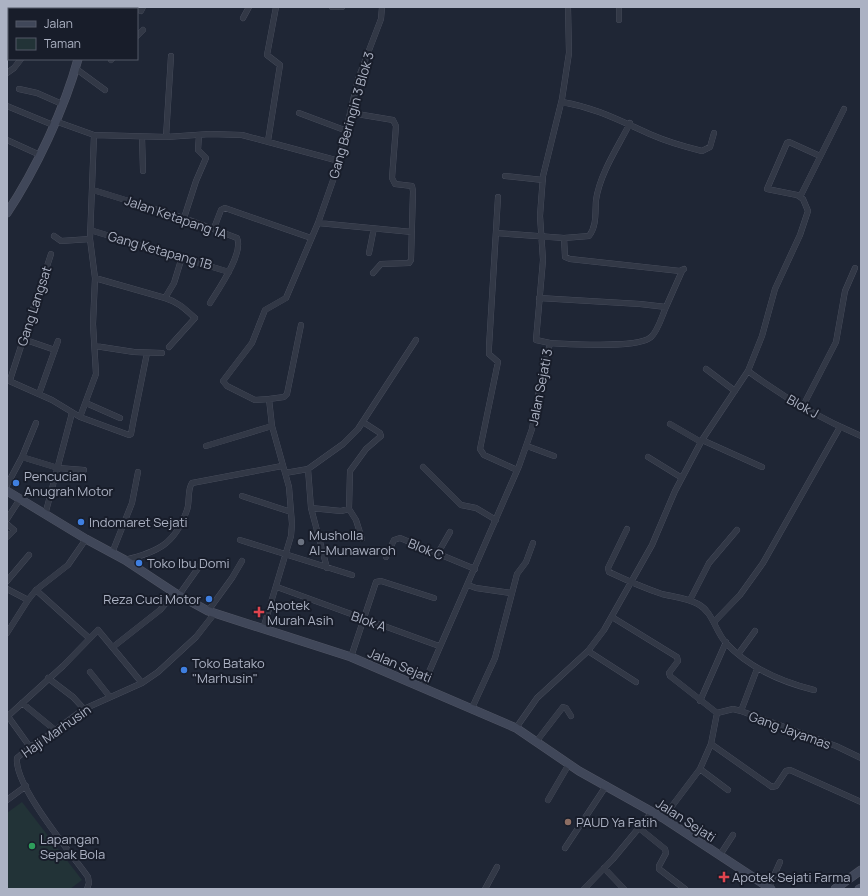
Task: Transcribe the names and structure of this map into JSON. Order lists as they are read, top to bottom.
{
  "streets": {
    "main road": ["Jalan Sejati"],
    "street": [
      "Gang Beringin 3 Blok 3",
      "Jalan Ketapang 1A",
      "Gang Ketapang 1B",
      "Gang Langsat",
      "Jalan Sejati 3",
      "Blok J",
      "Blok C",
      "Blok A",
      "Gang Jayamas",
      "Haji Marhusin"
    ]
  },
  "crossings": [
    ["Jalan Ketapang 1A", "Gang Ketapang 1B"],
    ["Jalan Sejati 3", "Blok C"],
    ["Jalan Sejati 3", "Blok A"],
    ["Jalan Sejati 3", "Jalan Sejati"],
    ["Jalan Sejati", "Haji Marhusin"]
  ],
  "places": {
    "other": [
      "Pencucian Anugrah Motor",
      "Indomaret Sejati",
      "Musholla Al-Munawaroh",
      "Toko Ibu Domi",
      "Reza Cuci Motor",
      "Toko Batako \"Marhusin\"",
      "PAUD Ya Fatih",
      "Lapangan Sepak Bola"
    ],
    "health": ["Apotek Murah Asih", "Apotek Sejati Farma"]
  },
  "legend": ["Jalan", "Taman"]
}
